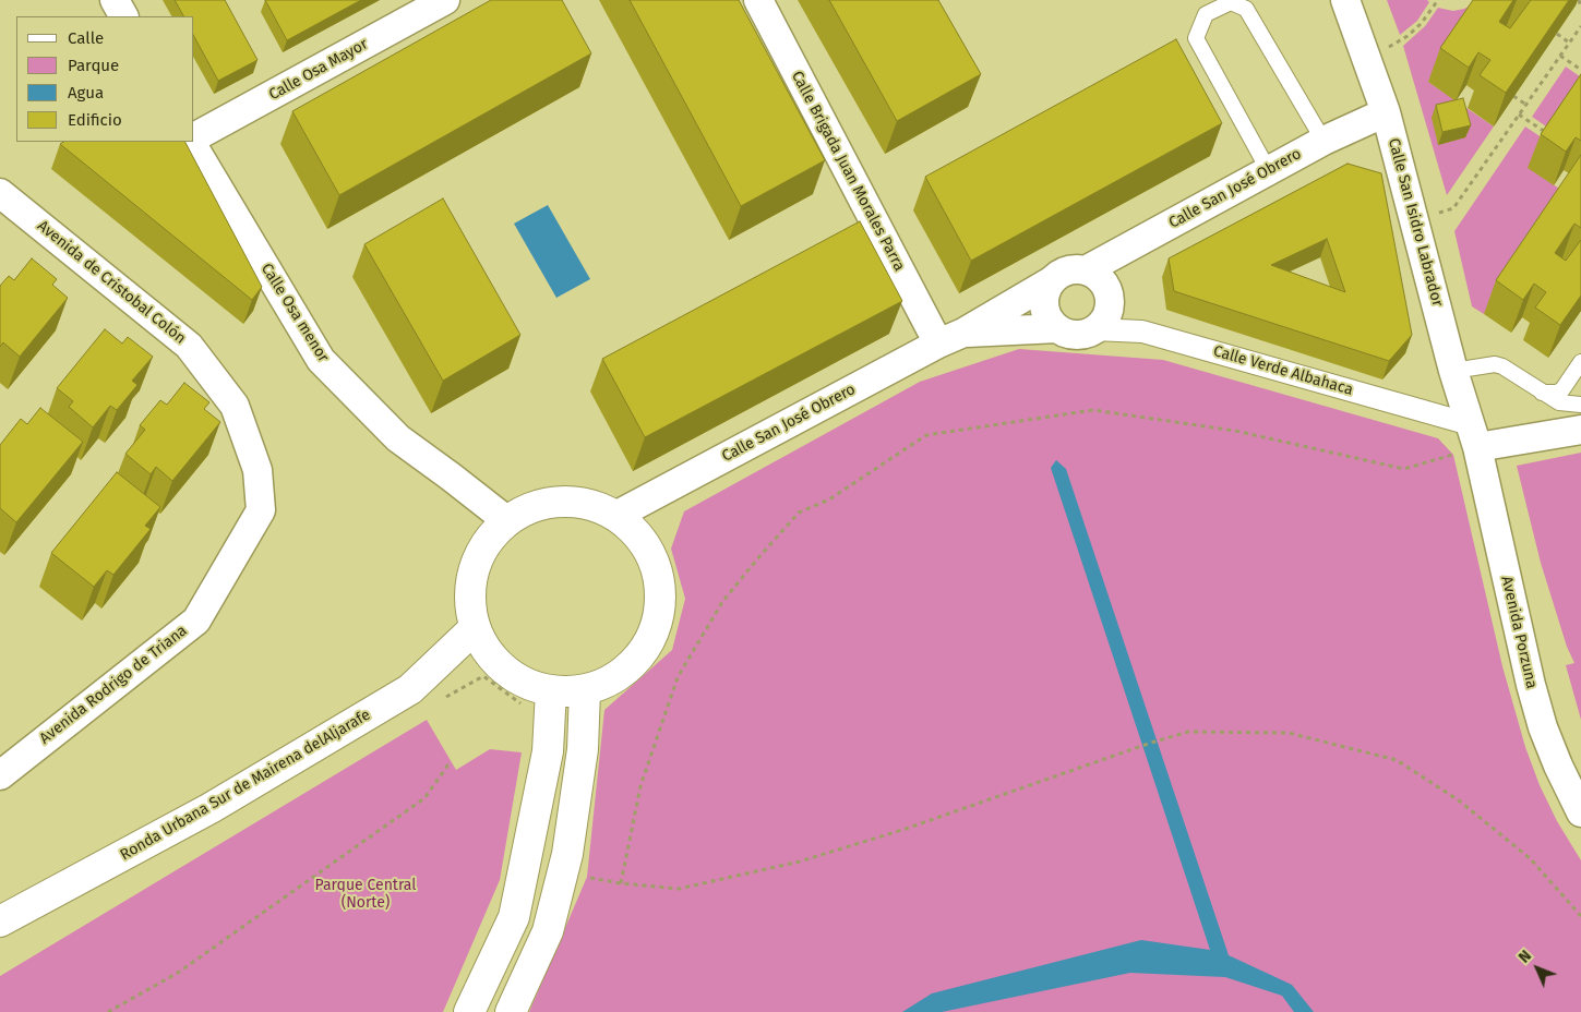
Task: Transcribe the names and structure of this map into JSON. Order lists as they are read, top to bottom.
{
  "streets": {
    "street": [
      "Calle Osa Mayor",
      "Calle Brigada Juan Morales Parra",
      "Calle San José Obrero",
      "Calle San Isidro Labrador",
      "Avenida de Cristobal Colón",
      "Calle Osa menor",
      "Calle Verde Albahaca",
      "Avenida Porzuna",
      "Avenida Rodrigo de Triana",
      "Ronda Urbana Sur de Mairena delAljarafe"
    ]
  },
  "crossings": [
    ["Calle Brigada Juan Morales Parra", "Calle San José Obrero"],
    ["Calle San José Obrero", "Calle San Isidro Labrador"],
    ["Calle San José Obrero", "Calle Osa menor"],
    ["Calle San José Obrero", "Calle Verde Albahaca"],
    ["Calle San José Obrero", "Ronda Urbana Sur de Mairena delAljarafe"],
    ["Calle San Isidro Labrador", "Calle Verde Albahaca"],
    ["Calle San Isidro Labrador", "Avenida Porzuna"],
    ["Avenida de Cristobal Colón", "Avenida Rodrigo de Triana"],
    ["Calle Osa menor", "Ronda Urbana Sur de Mairena delAljarafe"],
    ["Calle Verde Albahaca", "Avenida Porzuna"]
  ],
  "parks": ["Parque Central (Norte)"],
  "legend": [
    "Calle",
    "Parque",
    "Agua",
    "Edificio"
  ],
  "north": "top left"
}
